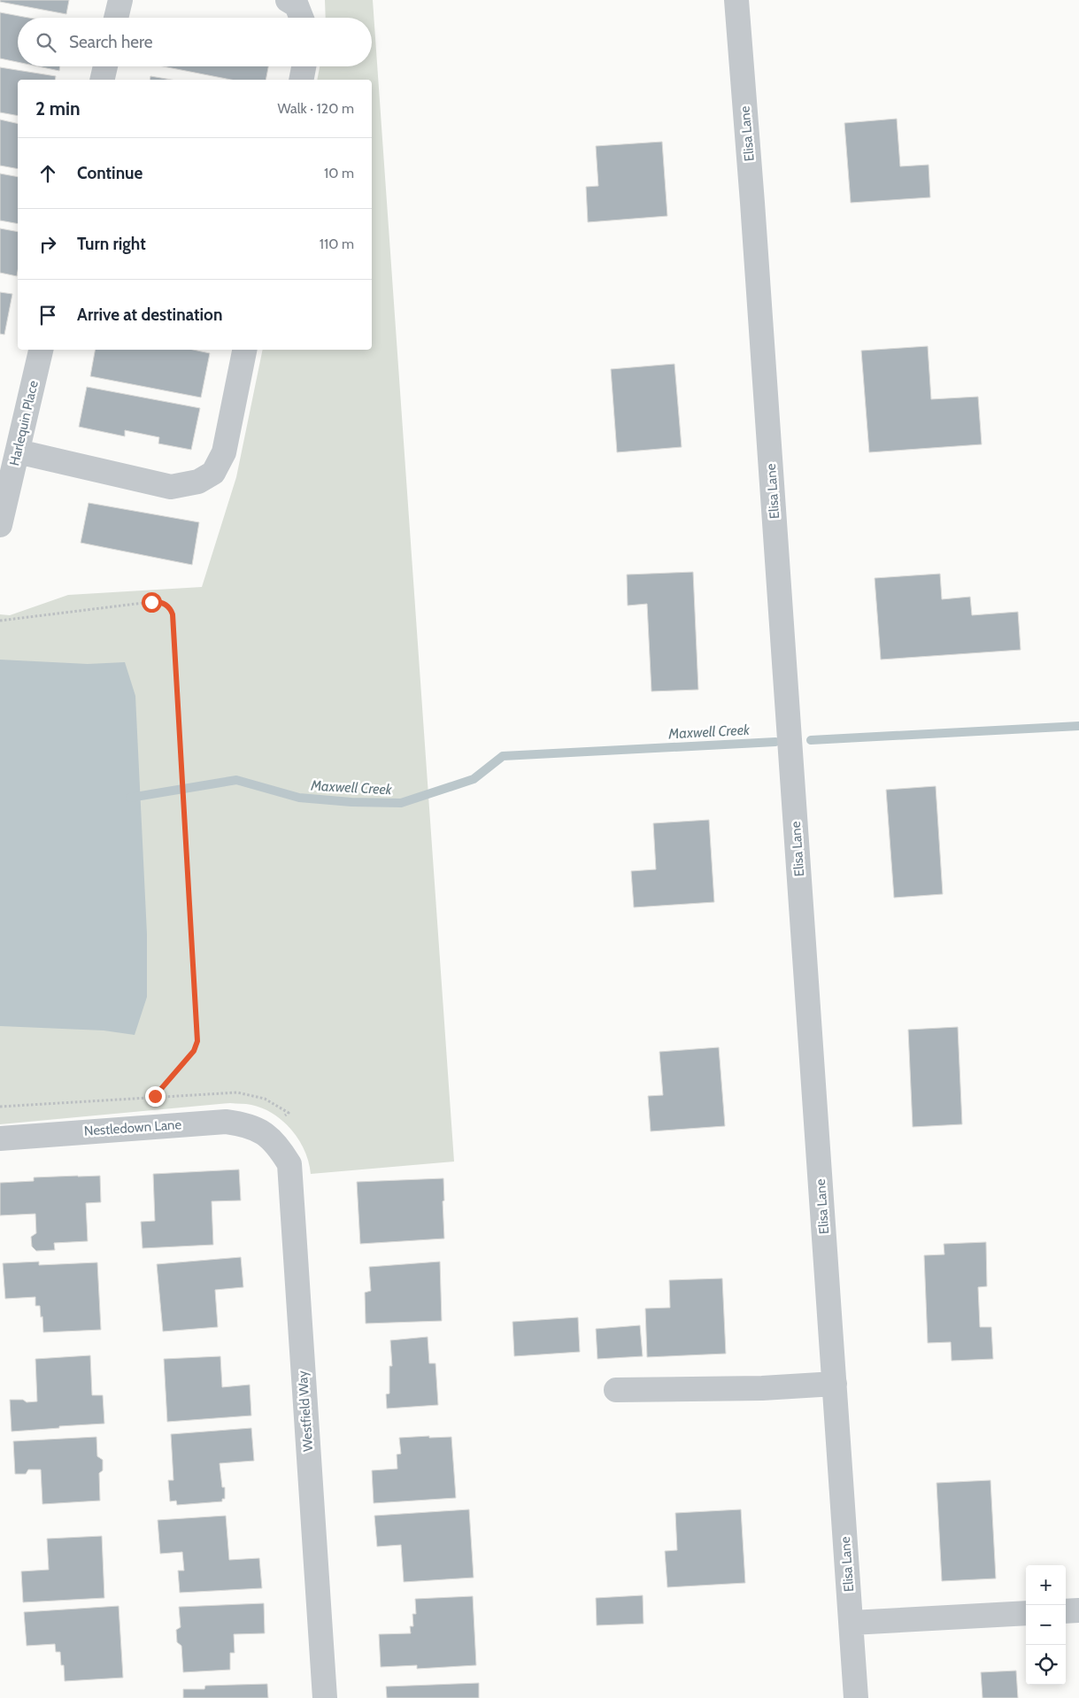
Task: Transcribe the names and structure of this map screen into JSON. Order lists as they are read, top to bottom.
{
  "streets": {
    "street": [
      "Elisa Lane",
      "Harlequin Place",
      "Nestledown Lane",
      "Westfield Way"
    ]
  },
  "crossings": [
    ["Nestledown Lane", "Westfield Way"]
  ],
  "water": ["Maxwell Creek"],
  "page": {
    "search": "Search here",
    "heading": ["2 min", "Walk · 120 m"],
    "list": [
      ["Continue", "10 m"],
      ["Turn right", "110 m"],
      "Arrive at destination"
    ],
    "map_buttons": ["+", "−"]
  }
}
